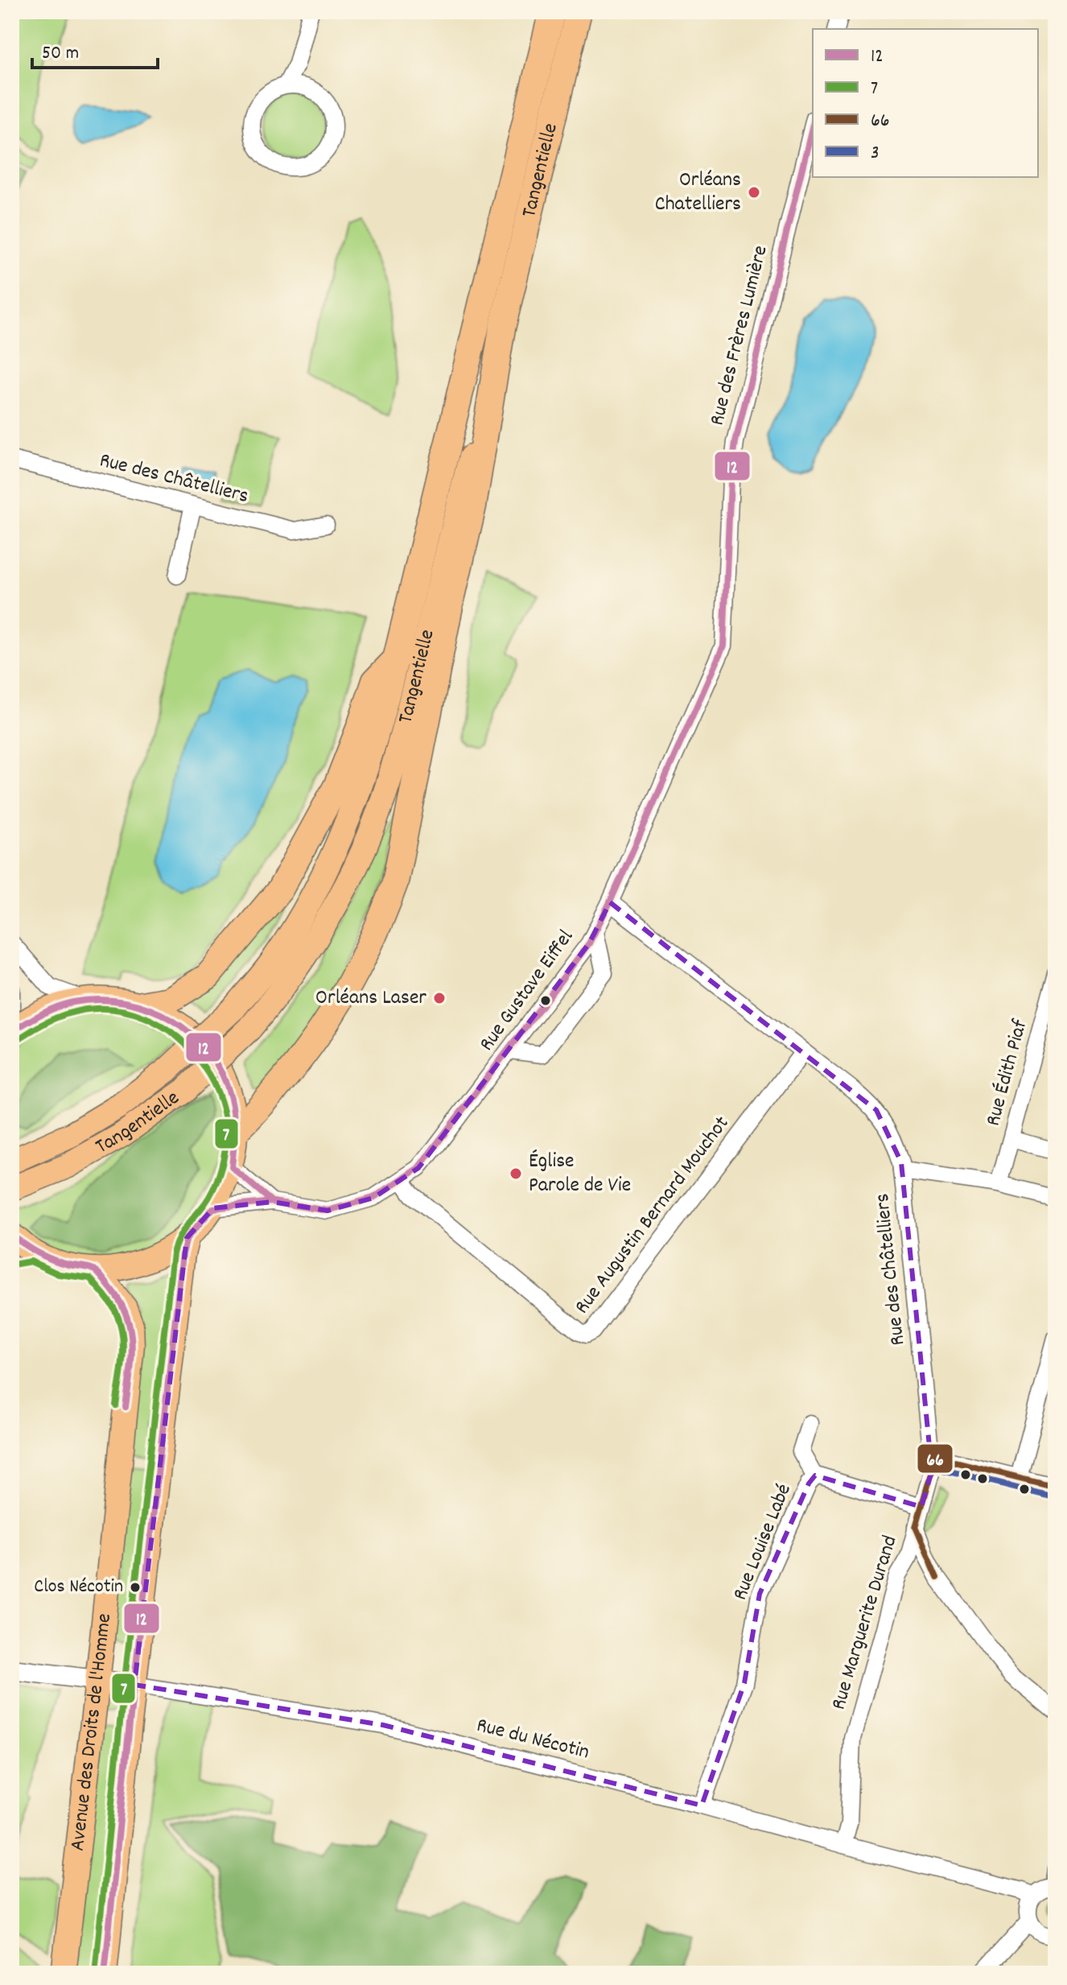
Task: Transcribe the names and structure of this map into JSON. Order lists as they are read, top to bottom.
{
  "streets": {
    "highway": ["Tangentielle"],
    "main road": ["Avenue des Droits de l'Homme"],
    "street": [
      "Rue des Frères Lumière",
      "Rue des Châtelliers",
      "Rue Gustave Eiffel",
      "Rue Édith Piaf",
      "Rue Augustin Bernard Mouchot",
      "Rue Louise Labé",
      "Rue Marguerite Durand",
      "Rue du Nécotin"
    ]
  },
  "crossings": [
    ["Rue des Frères Lumière", "Rue Gustave Eiffel"],
    ["Rue des Châtelliers", "Rue Gustave Eiffel"],
    ["Rue des Châtelliers", "Rue Augustin Bernard Mouchot"],
    ["Rue Gustave Eiffel", "Rue Augustin Bernard Mouchot"],
    ["Rue Louise Labé", "Rue du Nécotin"],
    ["Rue Marguerite Durand", "Rue du Nécotin"],
    ["Avenue des Droits de l'Homme", "Rue du Nécotin"]
  ],
  "places": [
    "Orléans Chatelliers",
    "Orléans Laser",
    "Église Parole de Vie",
    "Clos Nécotin"
  ],
  "lines": [
    "transit line 12",
    "transit line 7",
    "transit line 66",
    "transit line 3"
  ],
  "legend": [
    "12",
    "7",
    "66",
    "3"
  ],
  "scale_bar": "50 m"
}
